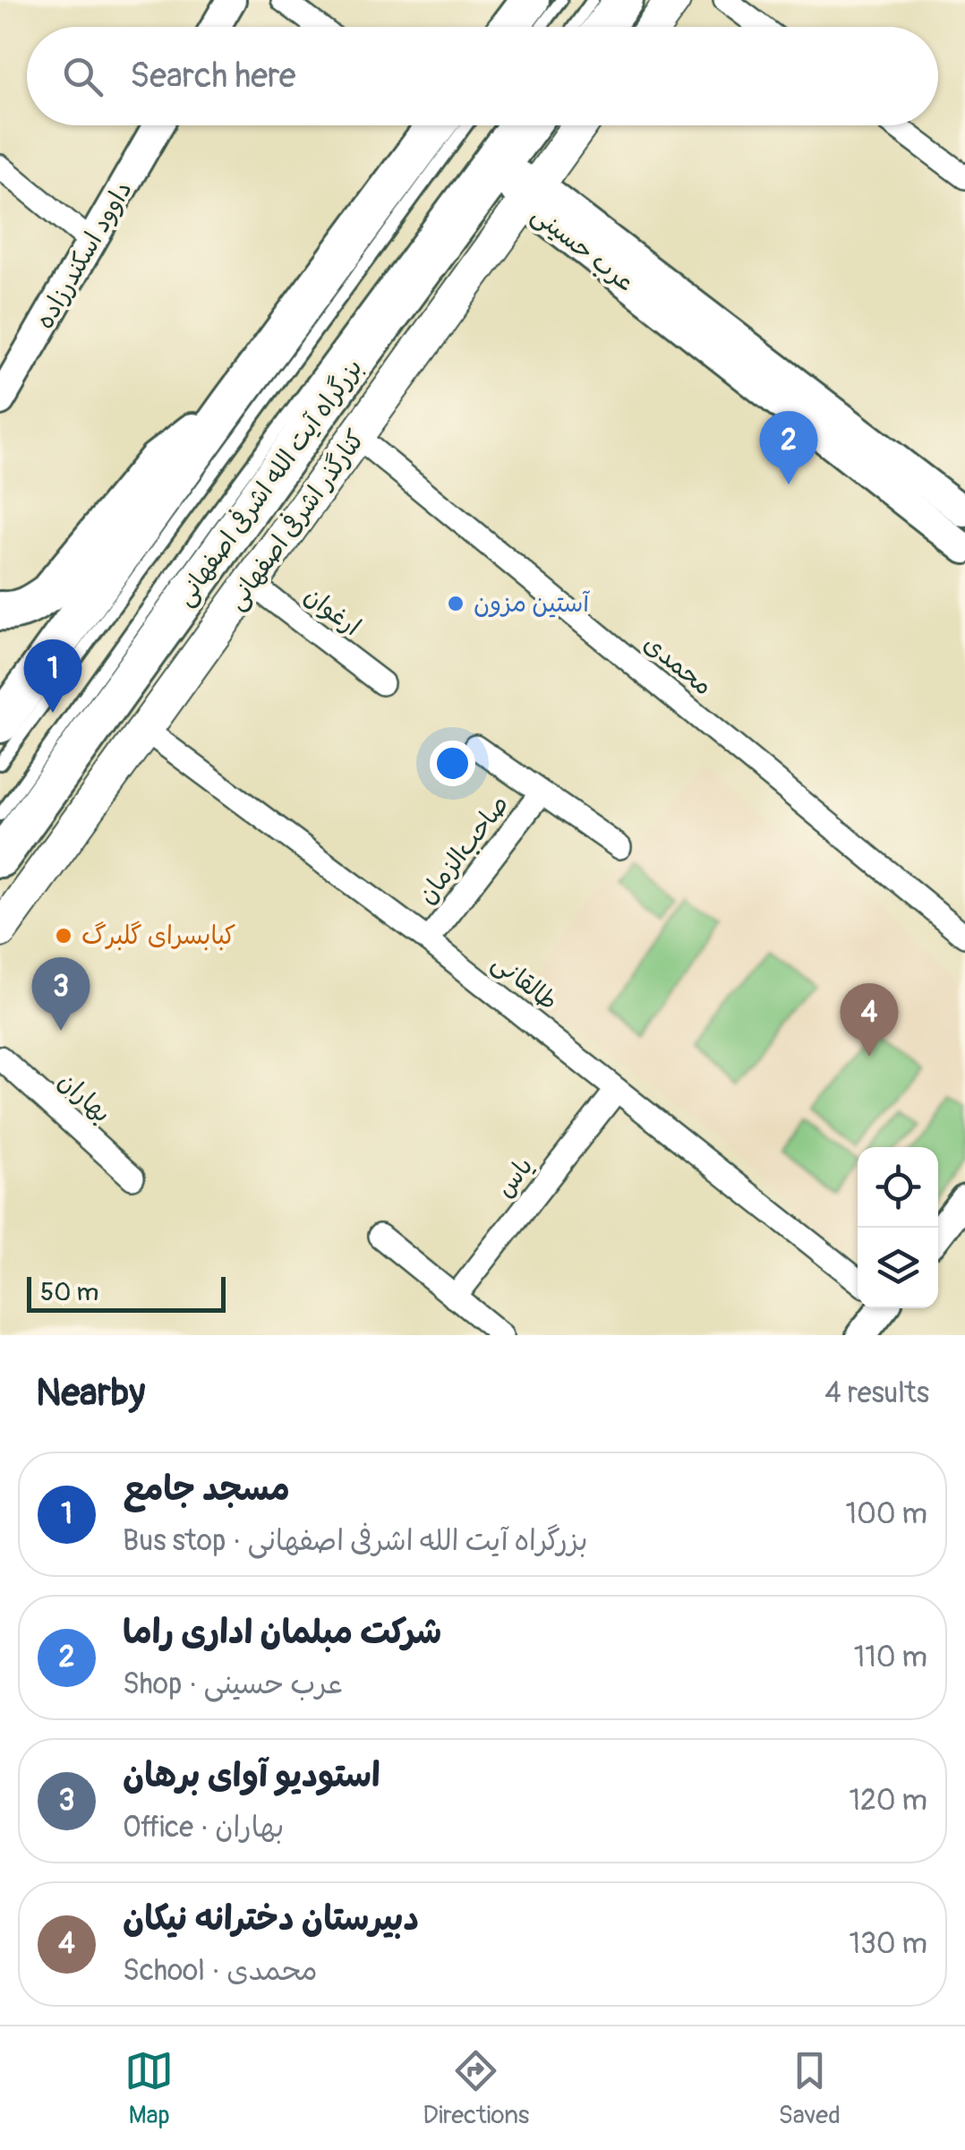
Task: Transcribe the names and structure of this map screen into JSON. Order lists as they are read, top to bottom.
{
  "streets": {
    "highway": ["بزرگراه آیت الله اشرفی اصفهانی"],
    "main road": ["کنارگذر اشرفی اصفهانی"],
    "street": [
      "عرب حسینی",
      "داوود اسکندرزاده",
      "ارغوان",
      "محمدی",
      "صاحب‌الزمان",
      "طالقانی",
      "بهاران",
      "یاس"
    ]
  },
  "crossings": [
    ["عرب حسینی", "بزرگراه آیت الله اشرفی اصفهانی"],
    ["عرب حسینی", "کنارگذر اشرفی اصفهانی"],
    ["کنارگذر اشرفی اصفهانی", "ارغوان"],
    ["کنارگذر اشرفی اصفهانی", "محمدی"],
    ["کنارگذر اشرفی اصفهانی", "طالقانی"],
    ["صاحب‌الزمان", "طالقانی"],
    ["طالقانی", "یاس"]
  ],
  "places": ["آستین مزون", "کبابسرای گلبرگ"],
  "scale_bar": "50 m",
  "page": {
    "search": "Search here",
    "pins": [
      "2",
      "1",
      "3",
      "4"
    ],
    "scale": "50 m",
    "heading": ["Nearby", "4 results"],
    "list": [
      {
        "mark": "1",
        "name": "مسجد جامع",
        "note": "Bus stop · بزرگراه آیت الله اشرفی اصفهانی",
        "value": "100 m"
      },
      {
        "mark": "2",
        "name": "شرکت مبلمان اداری راما",
        "note": "Shop · عرب حسینی",
        "value": "110 m"
      },
      {
        "mark": "3",
        "name": "استودیو آوای برهان",
        "note": "Office · بهاران",
        "value": "120 m"
      },
      {
        "mark": "4",
        "name": "دبیرستان دخترانه نیکان",
        "note": "School · محمدی",
        "value": "130 m"
      }
    ],
    "nav": ["Map", "Directions", "Saved"]
  }
}
